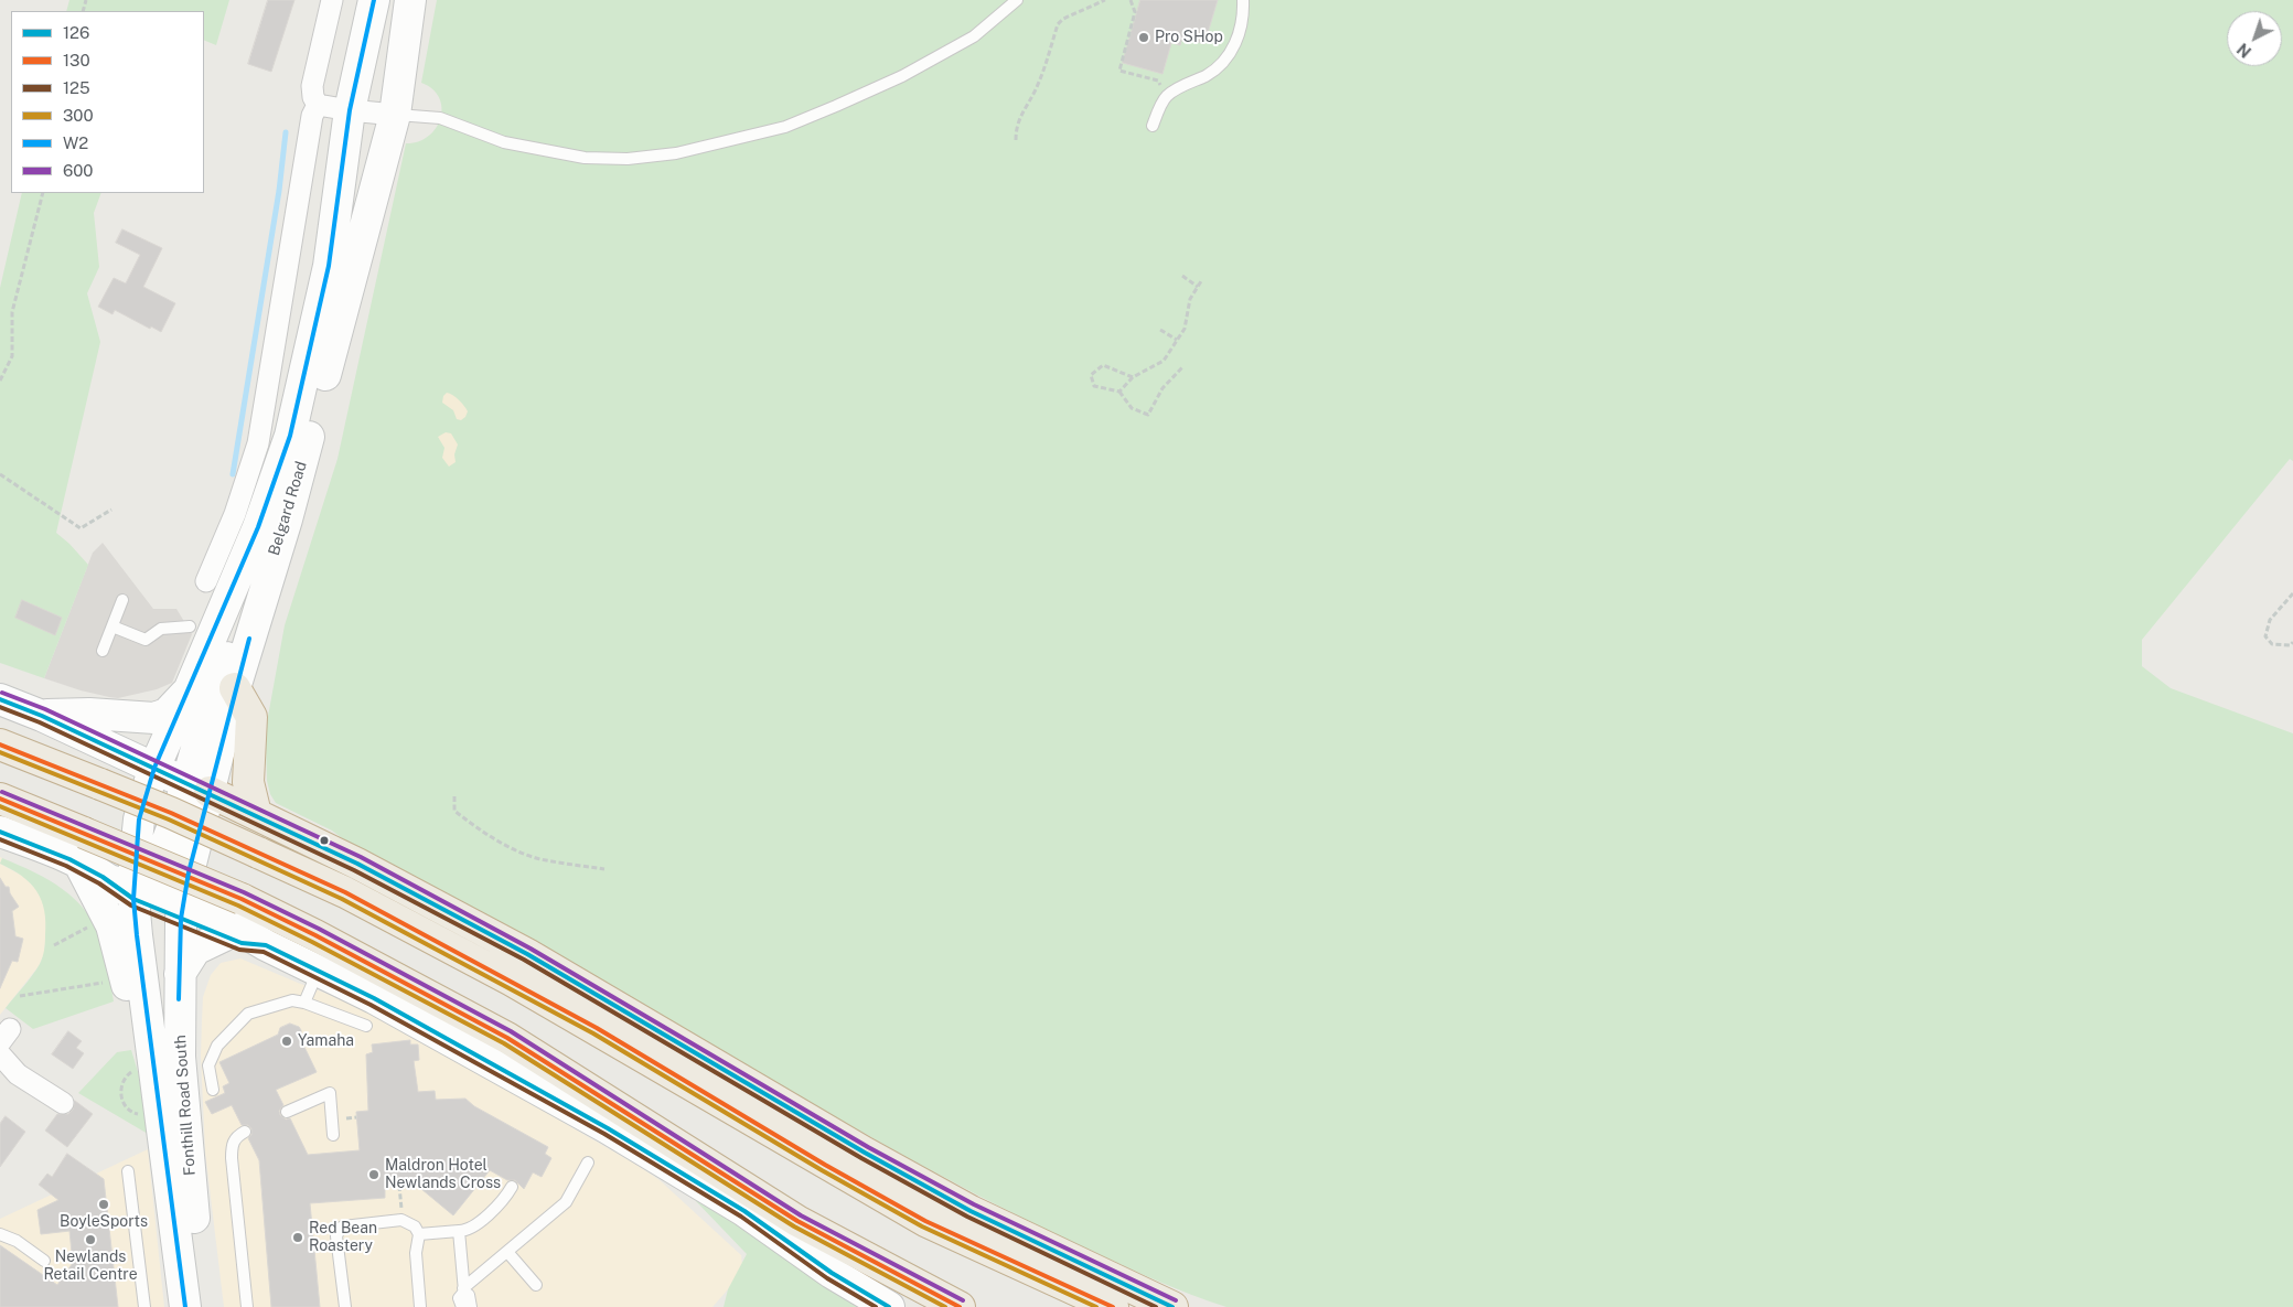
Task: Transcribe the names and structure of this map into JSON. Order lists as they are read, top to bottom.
{
  "streets": {
    "main road": ["Belgard Road", "Fonthill Road South"]
  },
  "crossings": [
    ["Belgard Road", "Fonthill Road South"]
  ],
  "places": [
    "Pro SHop",
    "Yamaha",
    "Maldron Hotel Newlands Cross",
    "BoyleSports",
    "Red Bean Roastery",
    "Newlands Retail Centre"
  ],
  "lines": [
    "transit line W2",
    "transit line 600",
    "transit line 126",
    "transit line 125",
    "transit line 130",
    "transit line 300"
  ],
  "legend": [
    "126",
    "130",
    "125",
    "300",
    "W2",
    "600"
  ],
  "north": "bottom left"
}
